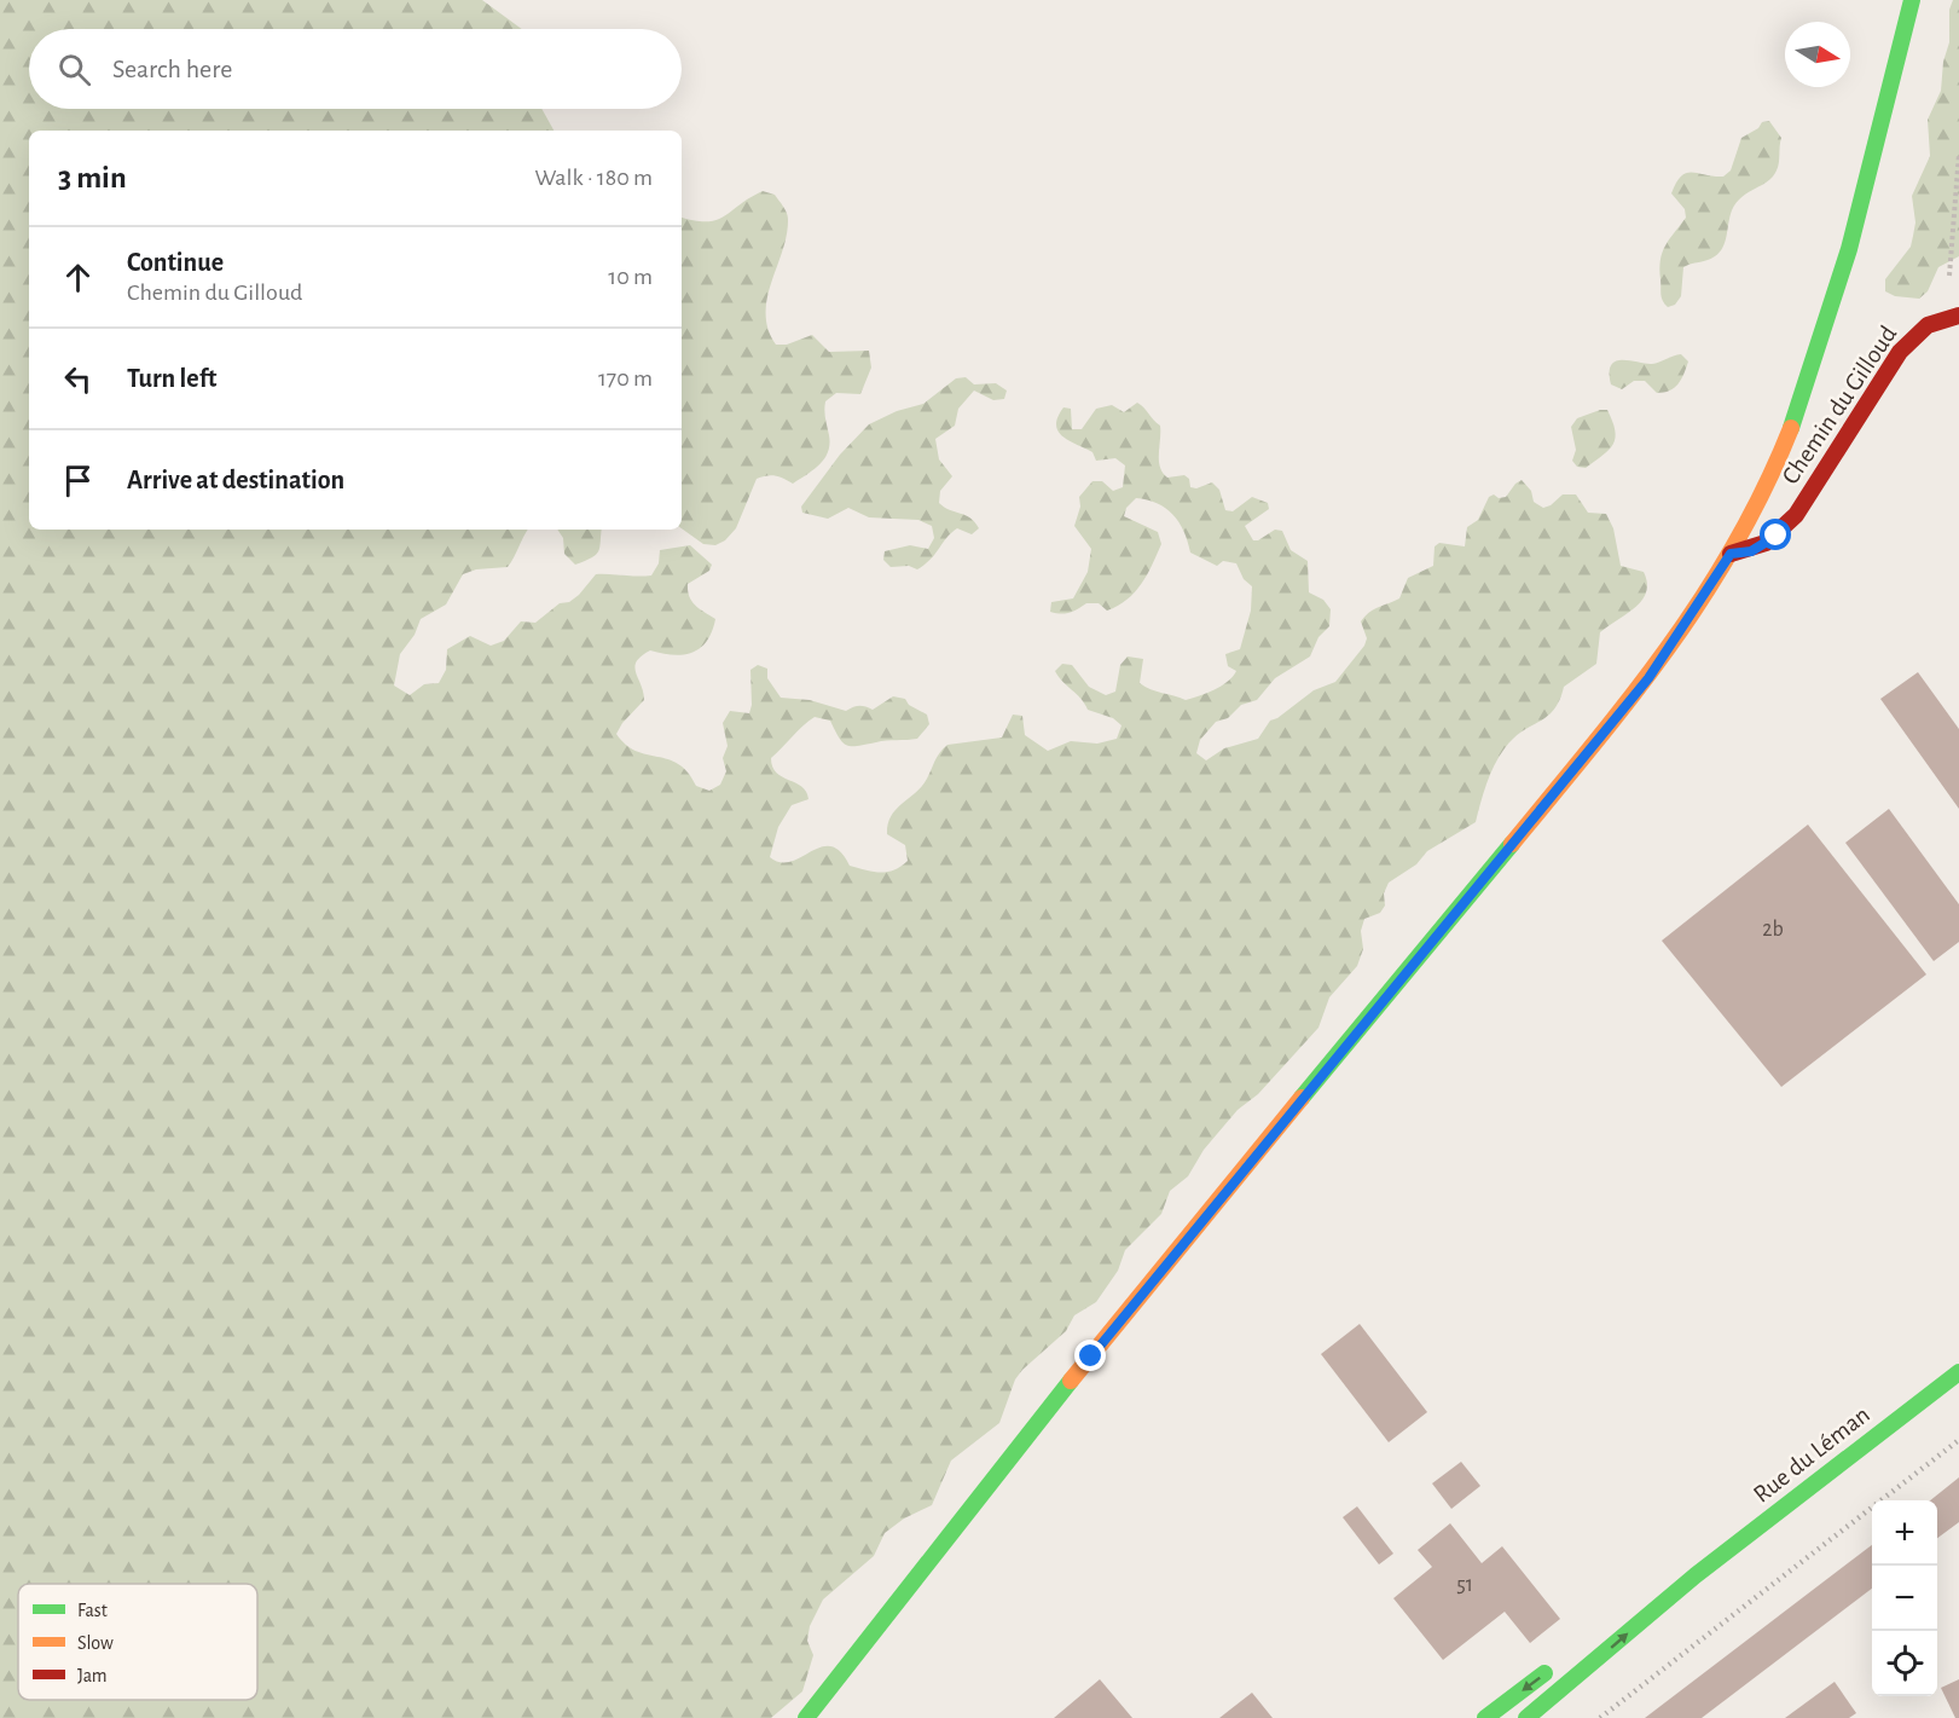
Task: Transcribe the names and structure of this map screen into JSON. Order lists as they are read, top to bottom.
{
  "streets": {
    "street": ["Chemin du Gilloud", "Rue du Léman"]
  },
  "house_numbers": ["2b", "51"],
  "legend": ["Fast", "Slow", "Jam"],
  "north": "right",
  "page": {
    "search": "Search here",
    "heading": ["3 min", "Walk · 180 m"],
    "list": [
      ["Continue", "Chemin du Gilloud", "10 m"],
      ["Turn left", "170 m"],
      "Arrive at destination"
    ],
    "map_buttons": ["+", "−"]
  }
}
